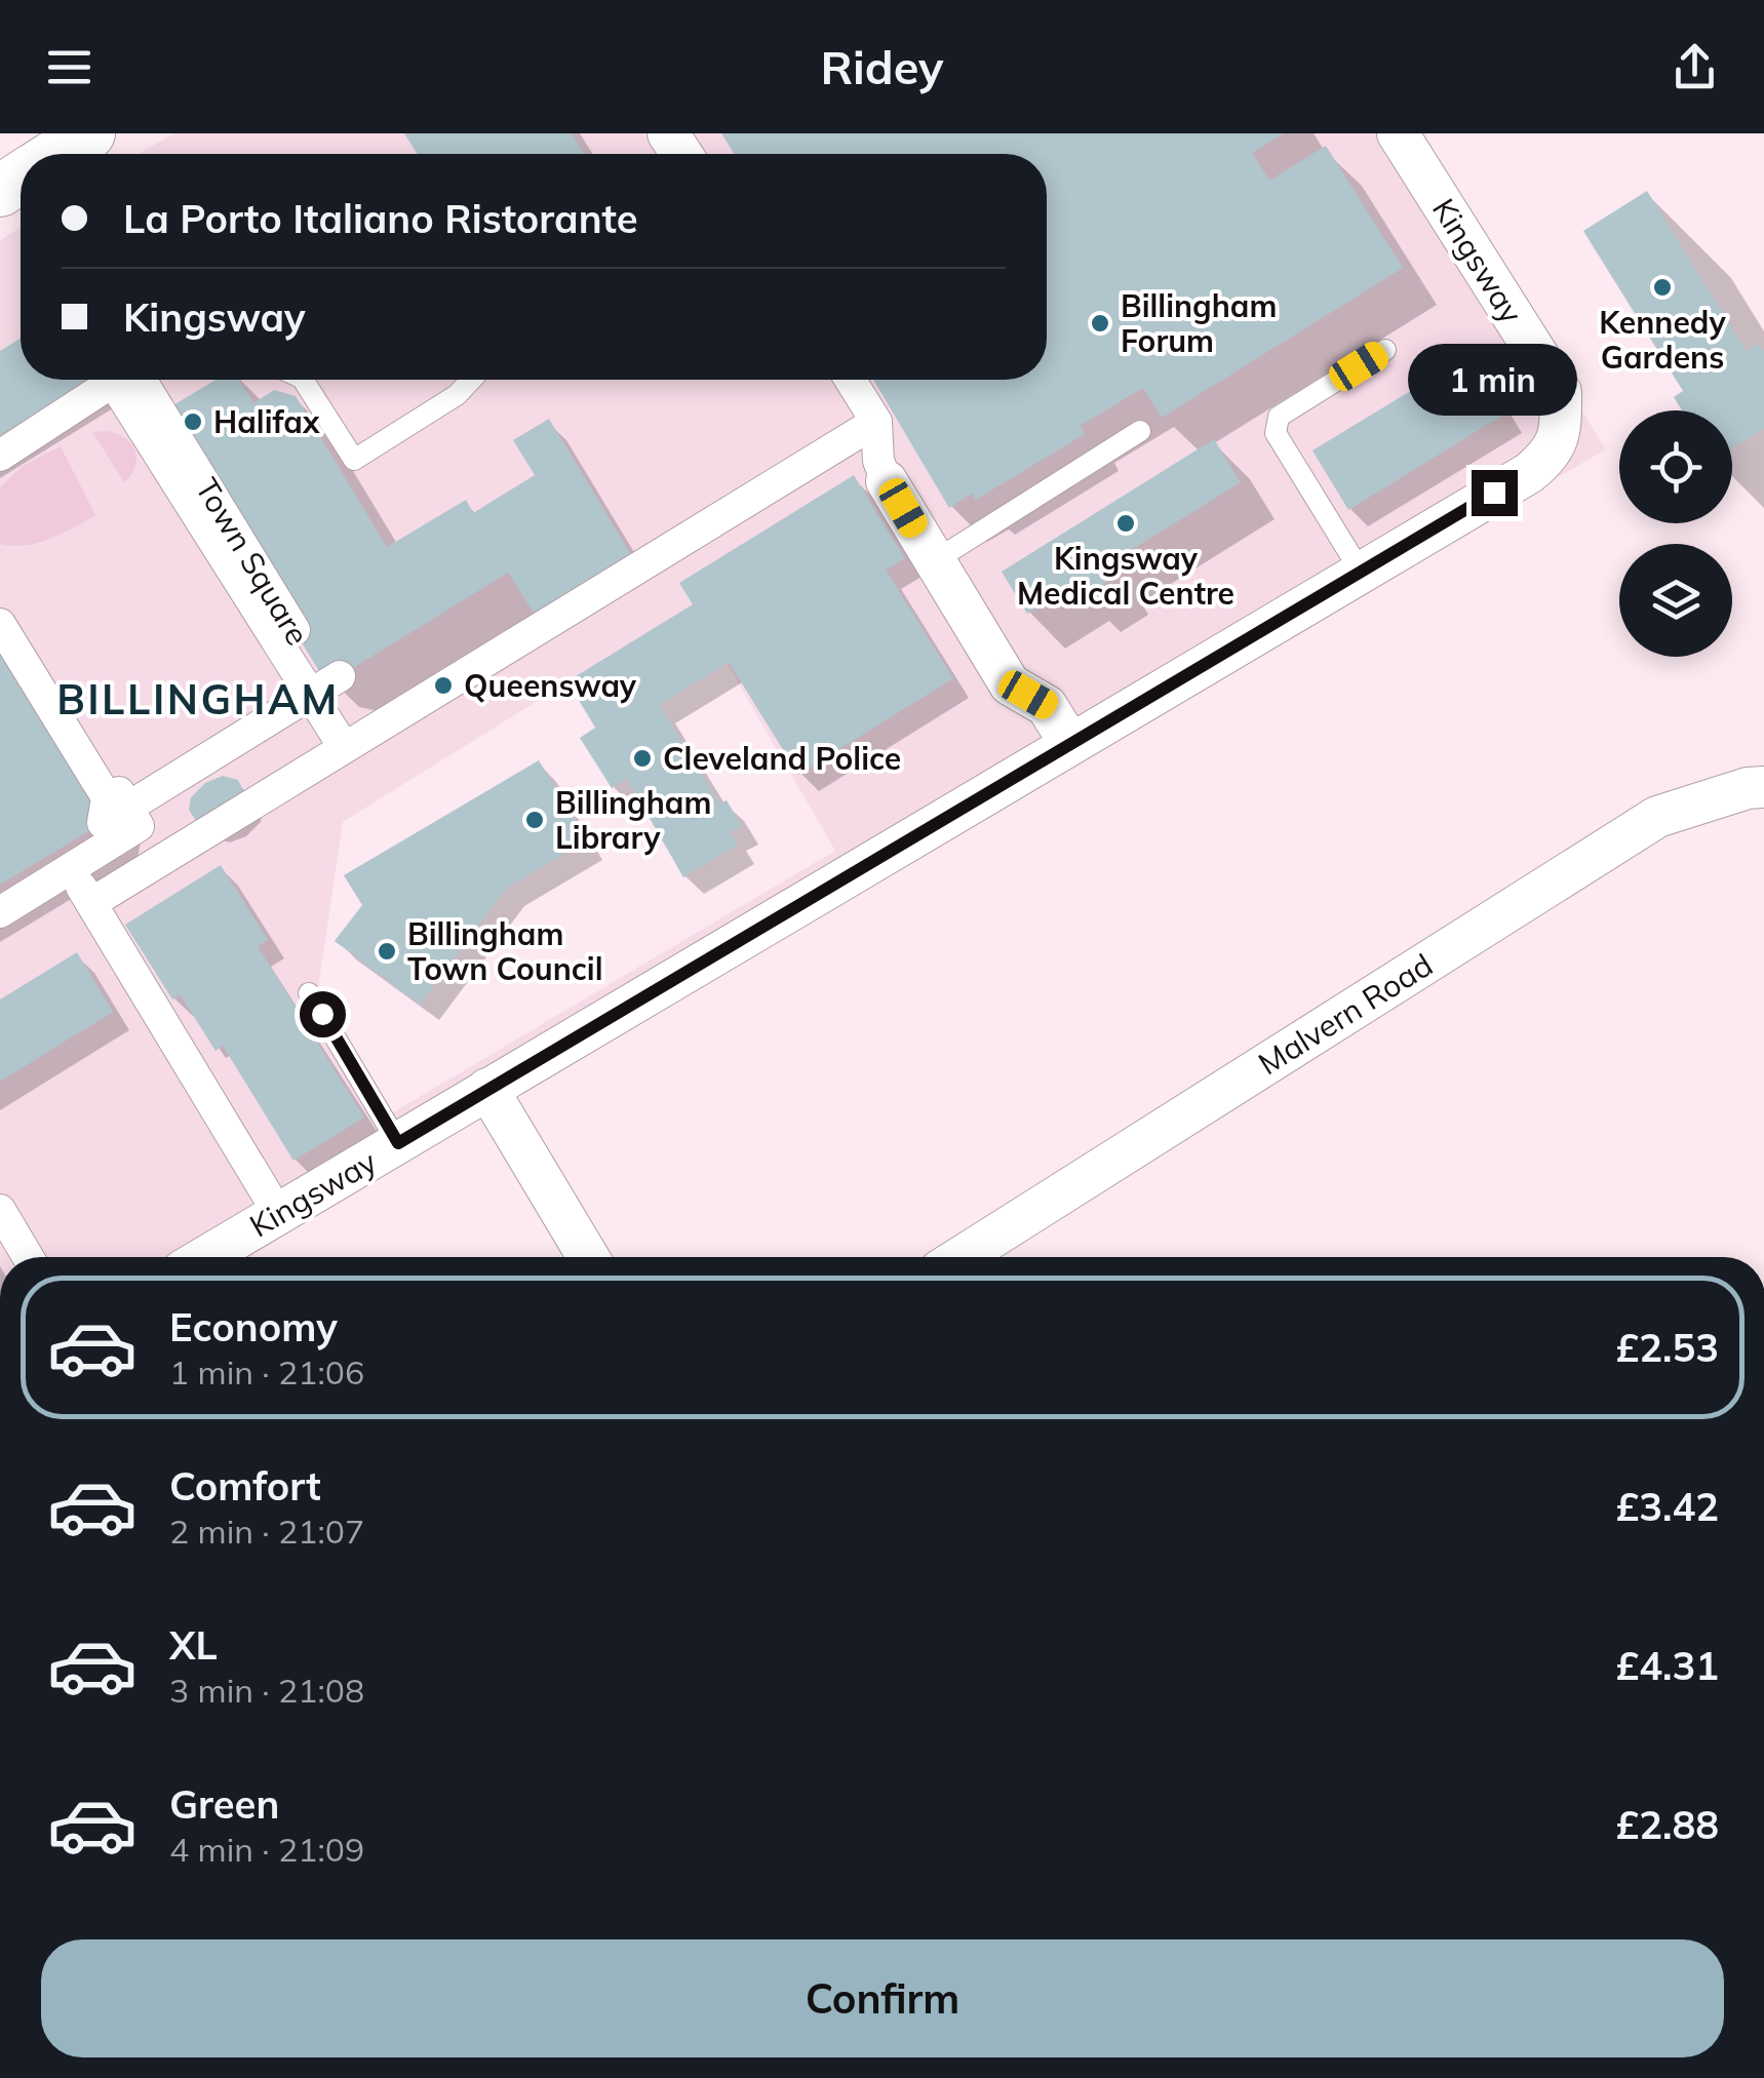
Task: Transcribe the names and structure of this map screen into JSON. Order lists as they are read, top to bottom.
{
  "streets": {
    "street": ["Kingsway", "Malvern Road"]
  },
  "districts": ["BILLINGHAM"],
  "places": [
    "Kennedy Gardens",
    "Billingham Forum",
    "Halifax",
    "Kingsway Medical Centre",
    "Queensway",
    "Cleveland Police",
    "Billingham Library",
    "Billingham Town Council"
  ],
  "page": {
    "header": "Ridey",
    "banner": ["La Porto Italiano Ristorante", "Kingsway"],
    "bubble": "1 min",
    "list": [
      {
        "name": "Economy",
        "note": "1 min · 21:06",
        "value": "£2.53"
      },
      {
        "name": "Comfort",
        "note": "2 min · 21:07",
        "value": "£3.42"
      },
      {
        "name": "XL",
        "note": "3 min · 21:08",
        "value": "£4.31"
      },
      {
        "name": "Green",
        "note": "4 min · 21:09",
        "value": "£2.88"
      }
    ],
    "buttons": "Confirm"
  }
}
